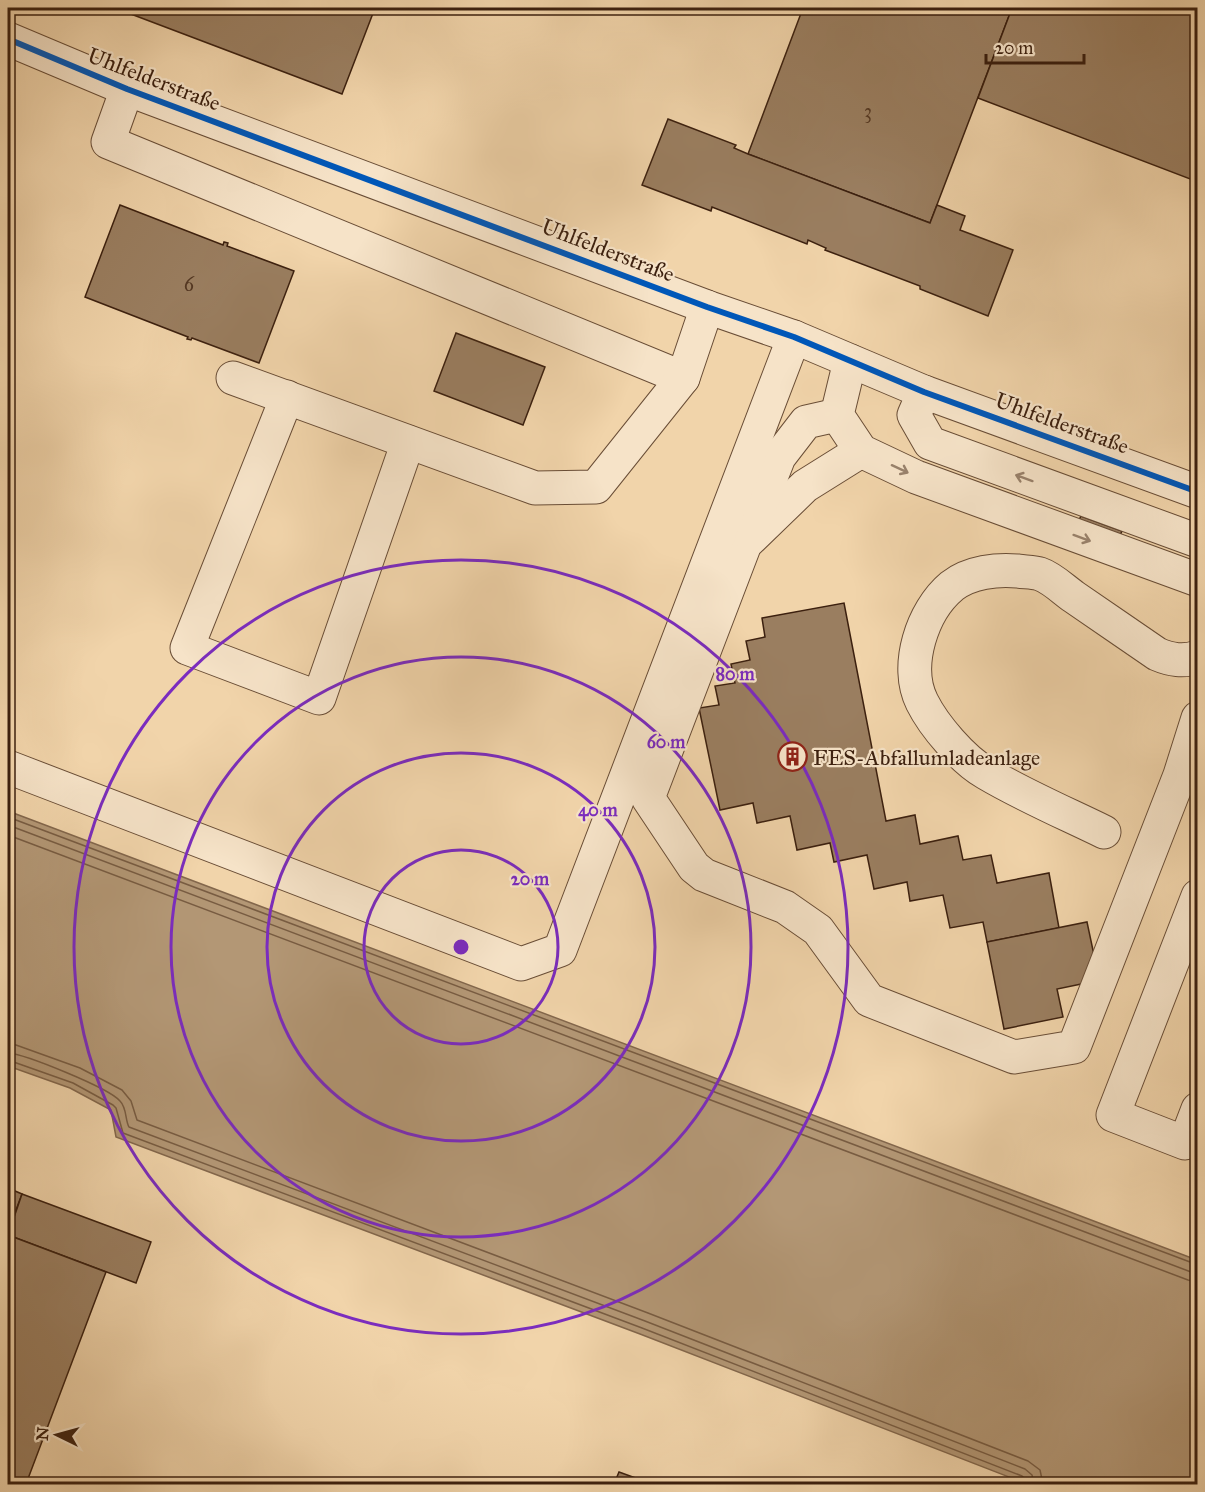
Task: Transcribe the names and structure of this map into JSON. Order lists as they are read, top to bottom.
{
  "streets": {
    "street": ["Uhlfelderstraße"]
  },
  "places": {
    "building": ["FES-Abfallumladeanlage"]
  },
  "house_numbers": ["3", "6"],
  "scale_bar": "20 m",
  "north": "left",
  "rings": [
    "80 m",
    "60 m",
    "40 m",
    "20 m"
  ]
}
